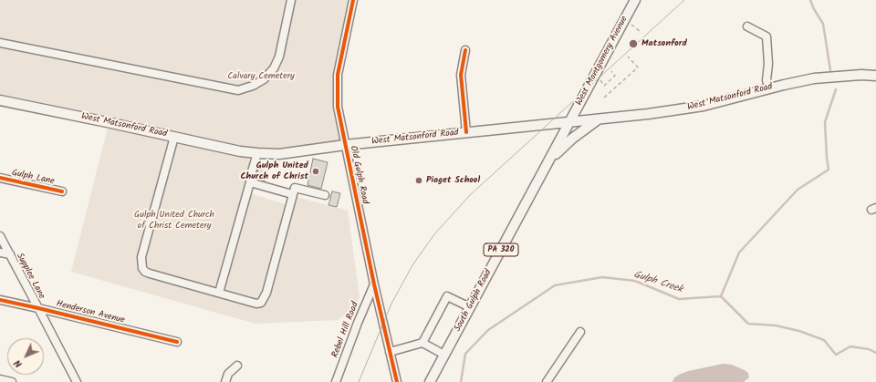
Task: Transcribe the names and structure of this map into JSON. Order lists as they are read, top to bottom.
{
  "streets": {
    "main road": [
      "West Montgomery Avenue",
      "West Matsonford Road",
      "PA 320",
      "South Gulph Road"
    ],
    "street": [
      "Old Gulph Road",
      "Gulph Lane",
      "Supplee Lane",
      "Henderson Avenue",
      "Rebel Hill Road"
    ]
  },
  "crossings": [
    ["West Montgomery Avenue", "West Matsonford Road"],
    ["West Montgomery Avenue", "South Gulph Road"],
    ["West Matsonford Road", "Old Gulph Road"],
    ["West Matsonford Road", "South Gulph Road"],
    ["Old Gulph Road", "Rebel Hill Road"],
    ["Supplee Lane", "Henderson Avenue"]
  ],
  "water": ["Gulph Creek"],
  "parks": ["Calvary Cemetery", "Gulph United Church of Christ Cemetery"],
  "places": ["Matsonford", "Gulph United Church of Christ", "Piaget School"],
  "north": "bottom left"
}
